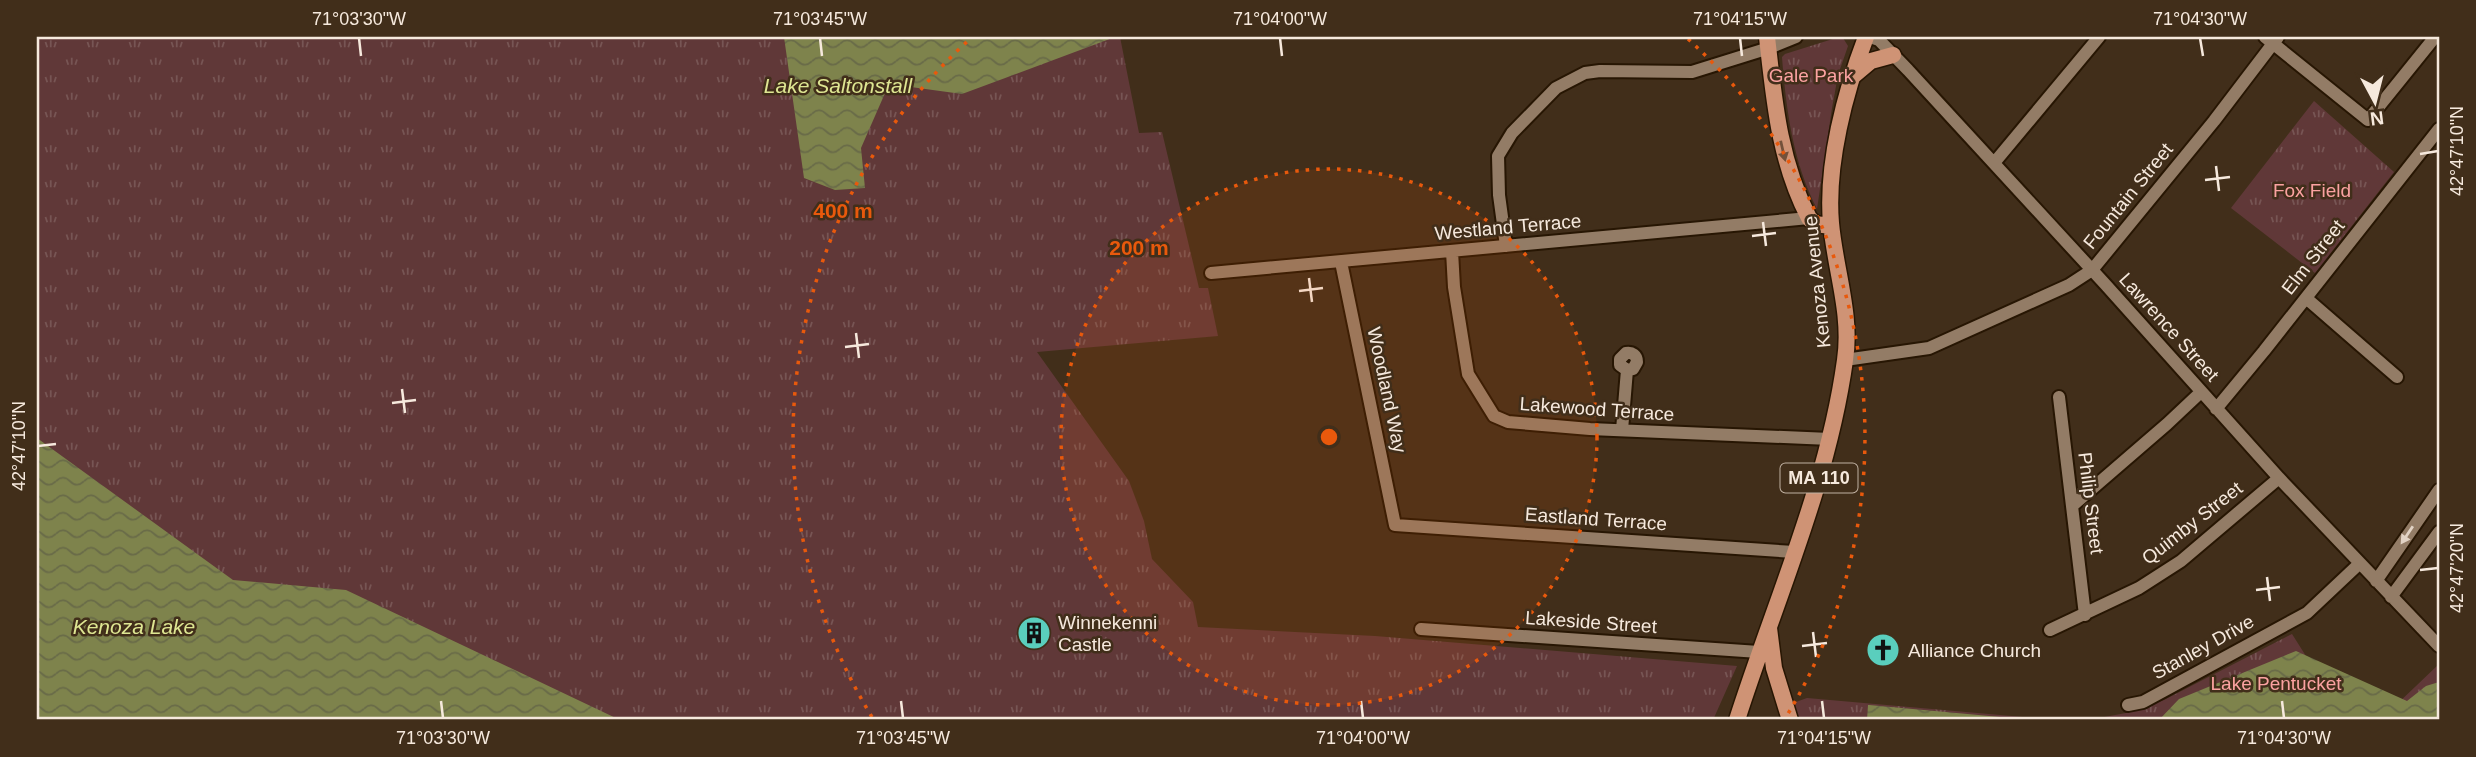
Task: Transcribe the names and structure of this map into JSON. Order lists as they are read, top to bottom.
{
  "streets": {
    "main road": ["Kenoza Avenue", "MA 110"],
    "street": [
      "Fountain Street",
      "Westland Terrace",
      "Elm Street",
      "Lawrence Street",
      "Woodland Way",
      "Lakewood Terrace",
      "Philip Street",
      "Eastland Terrace",
      "Quimby Street",
      "Lakeside Street",
      "Stanley Drive"
    ]
  },
  "crossings": [
    ["Fountain Street", "Kenoza Avenue"],
    ["Fountain Street", "Lawrence Street"],
    ["Westland Terrace", "Woodland Way"],
    ["Westland Terrace", "Lakewood Terrace"],
    ["Elm Street", "Lawrence Street"],
    ["Kenoza Avenue", "Lawrence Street"],
    ["Kenoza Avenue", "Lakewood Terrace"],
    ["Kenoza Avenue", "Eastland Terrace"],
    ["Kenoza Avenue", "Lakeside Street"],
    ["Lawrence Street", "Quimby Street"],
    ["Lawrence Street", "Stanley Drive"],
    ["Woodland Way", "Eastland Terrace"],
    ["Philip Street", "Quimby Street"]
  ],
  "water": ["Lake Saltonstall", "Kenoza Lake"],
  "parks": ["Gale Park", "Fox Field", "Lake Pentucket"],
  "places": {
    "building": ["Winnekenni Castle"],
    "church": ["Alliance Church"]
  },
  "north": "bottom",
  "coordinates": [
    "71°03'30\"W",
    "71°03'45\"W",
    "71°04'00\"W",
    "71°04'15\"W",
    "71°04'30\"W",
    "42°47'10\"N",
    "42°47'20\"N"
  ],
  "rings": ["400 m", "200 m"]
}
